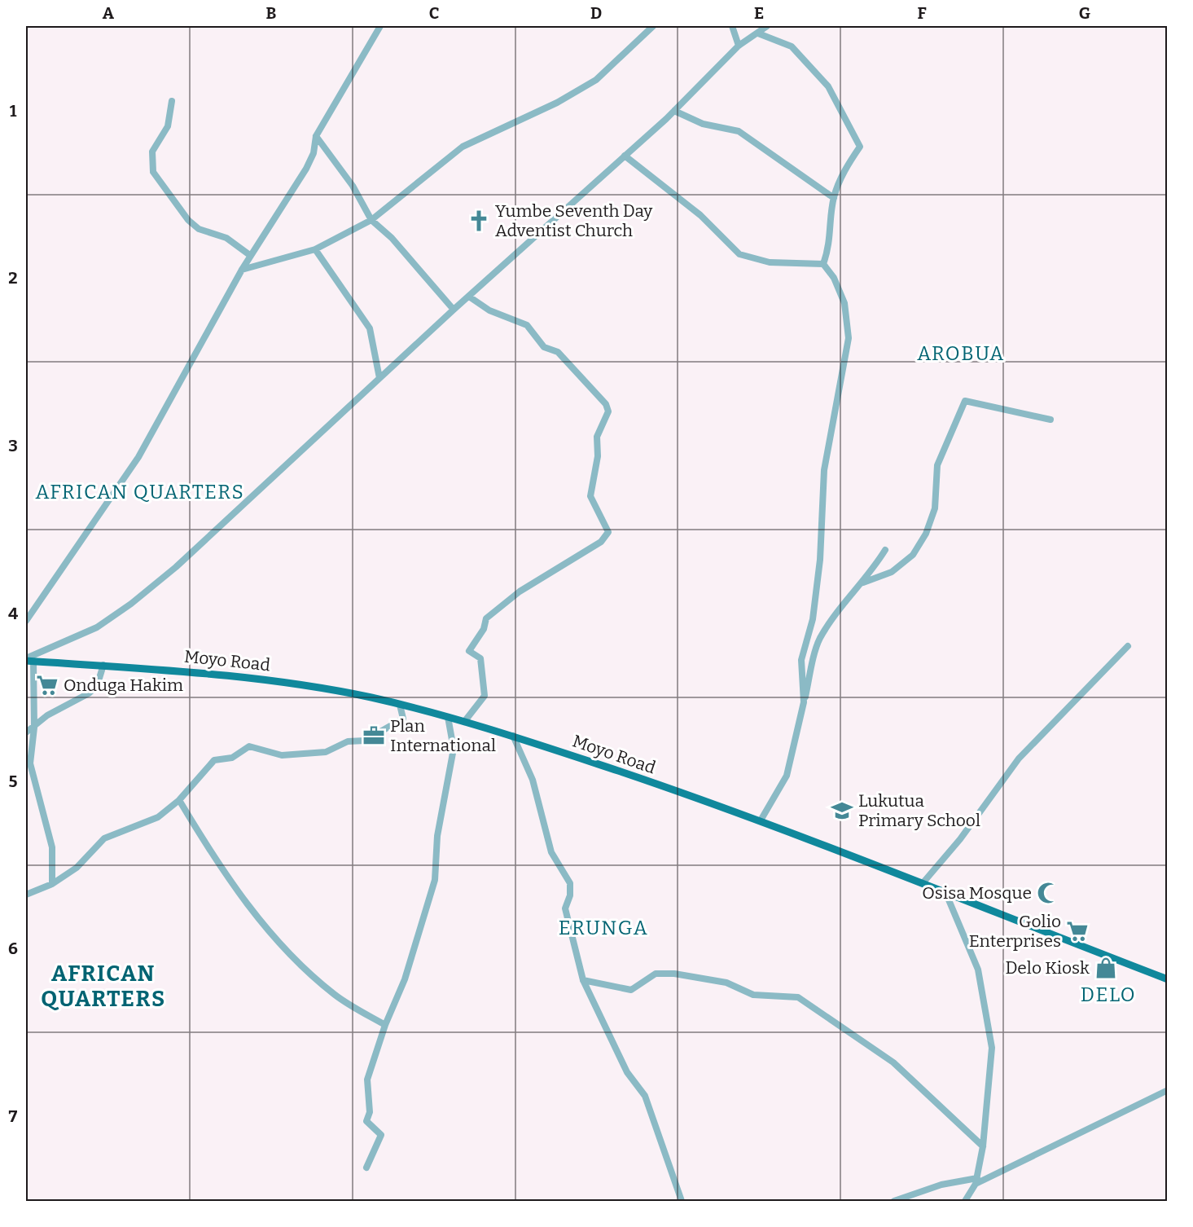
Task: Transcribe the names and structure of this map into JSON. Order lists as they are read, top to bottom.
{
  "streets": {
    "main road": ["Moyo Road"]
  },
  "districts": [
    "AROBUA",
    "AFRICAN QUARTERS",
    "ERUNGA",
    "AFRICAN QUARTERS",
    "DELO"
  ],
  "places": {
    "church": ["Yumbe Seventh Day Adventist Church"],
    "supermarket": ["Onduga Hakim", "Golio Enterprises"],
    "office": ["Plan International"],
    "school or university": ["Lukutua Primary School"],
    "mosque": ["Osisa Mosque"],
    "shop": ["Delo Kiosk"]
  },
  "grid": {
    "columns": [
      "A",
      "B",
      "C",
      "D",
      "E",
      "F",
      "G"
    ],
    "rows": [
      "1",
      "2",
      "3",
      "4",
      "5",
      "6",
      "7"
    ]
  }
}
